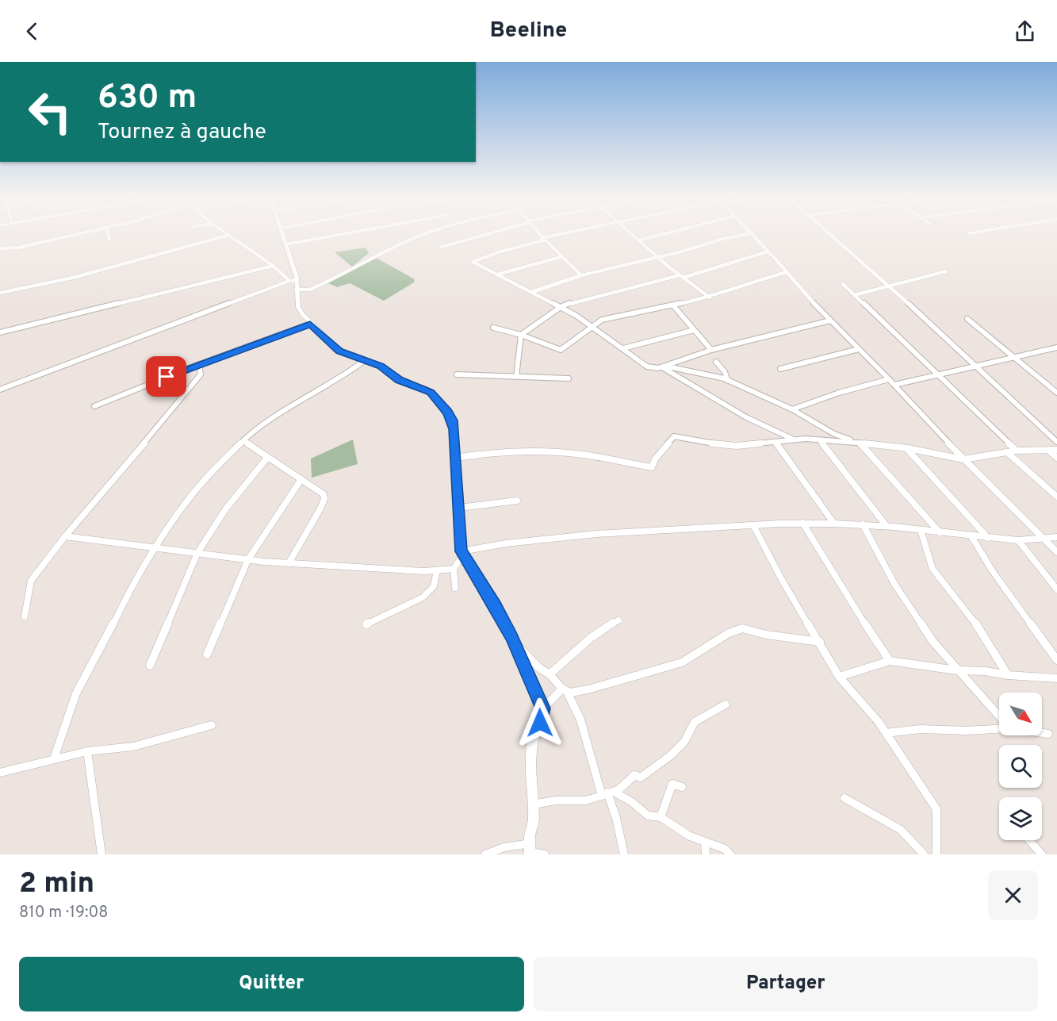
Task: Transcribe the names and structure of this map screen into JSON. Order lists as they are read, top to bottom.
{
  "north": "bottom right",
  "page": {
    "header": "Beeline",
    "turn": ["630 m", "Tournez à gauche"],
    "heading": ["2 min", "810 m · 19:08"],
    "buttons": ["Quitter", "Partager"]
  }
}
